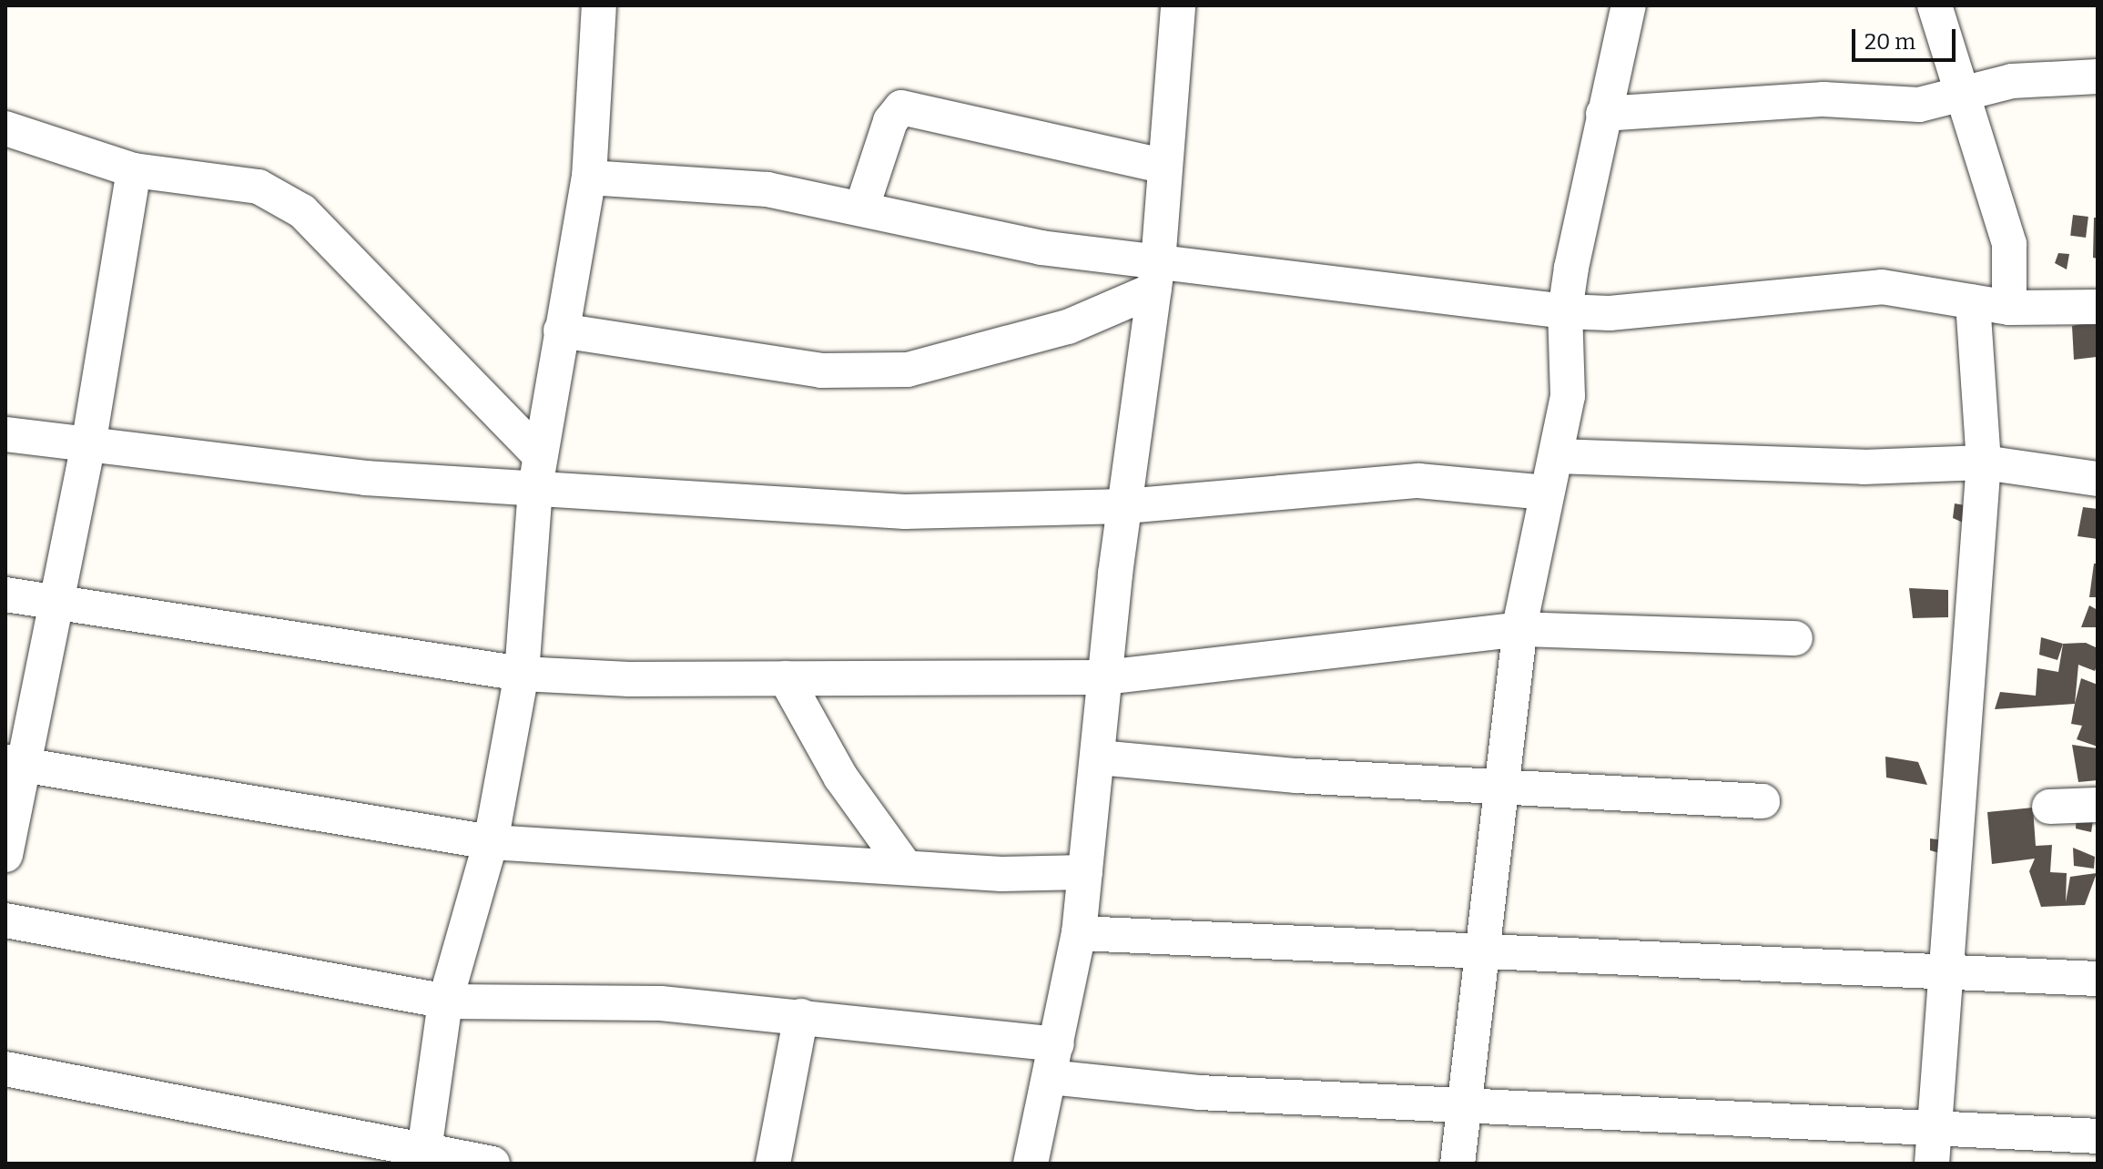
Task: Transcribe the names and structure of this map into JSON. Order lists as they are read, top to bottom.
{
  "scale_bar": "20 m"
}
